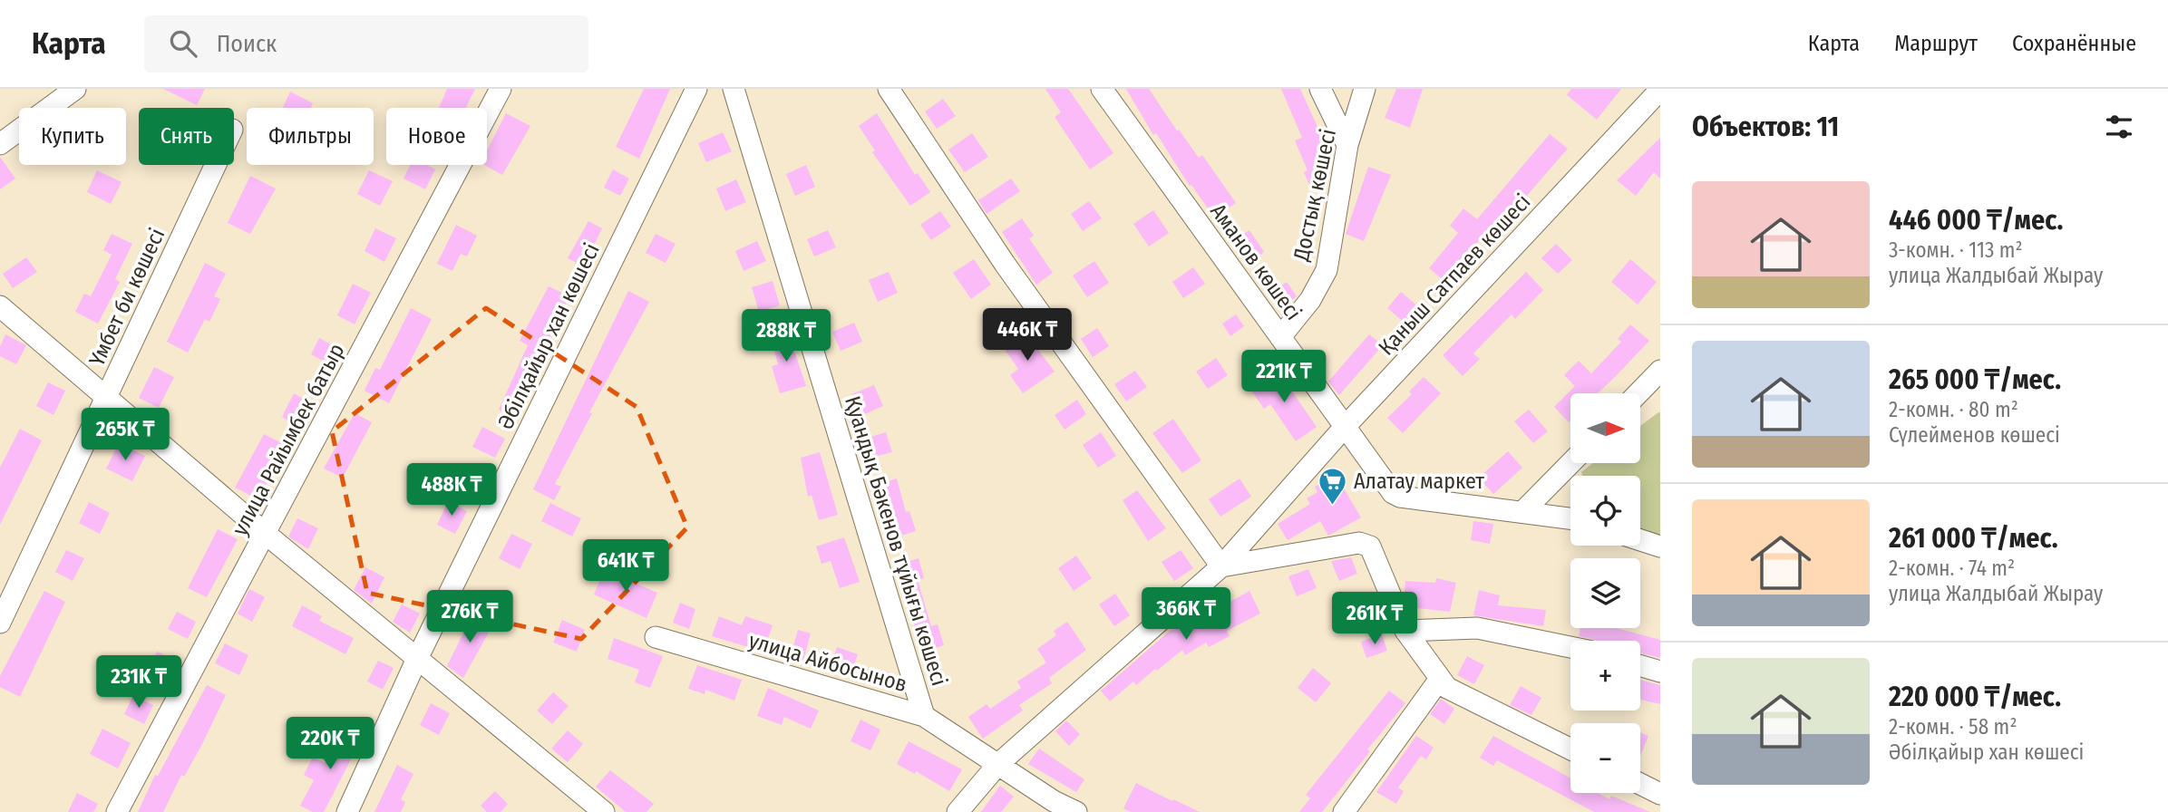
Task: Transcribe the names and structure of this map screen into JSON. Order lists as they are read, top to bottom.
{
  "streets": {
    "street": [
      "Достық көшесі",
      "Аманов көшесі",
      "Қаныш Сатпаев көшесі",
      "Үмбет би көшесі",
      "Әбілқайыр хан көшесі",
      "улица Райымбек батыр",
      "Қуандық Бәкенов тұйығы көшесі",
      "улица Айбосынов"
    ]
  },
  "crossings": [
    ["Достық көшесі", "Аманов көшесі"],
    ["Аманов көшесі", "Қаныш Сатпаев көшесі"],
    ["Қаныш Сатпаев көшесі", "улица Айбосынов"],
    ["Қуандық Бәкенов тұйығы көшесі", "улица Айбосынов"]
  ],
  "places": {
    "supermarket": ["Алатау маркет"]
  },
  "north": "right",
  "page": {
    "header": "Карта",
    "search": "Поиск",
    "nav": ["Карта", "Маршрут", "Сохранённые"],
    "heading": "Объектов: 11",
    "chip": [
      "Купить",
      "Снять",
      "Фильтры",
      "Новое"
    ],
    "list": [
      {
        "name": "446 000 ₸/мес.",
        "note": "3-комн. · 113 m² · улица Жалдыбай Жырау"
      },
      {
        "name": "265 000 ₸/мес.",
        "note": "2-комн. · 80 m² · Сүлейменов көшесі"
      },
      {
        "name": "261 000 ₸/мес.",
        "note": "2-комн. · 74 m² · улица Жалдыбай Жырау"
      },
      {
        "name": "220 000 ₸/мес.",
        "note": "2-комн. · 58 m² · Әбілқайыр хан көшесі"
      }
    ],
    "price": [
      "446K ₸",
      "288K ₸",
      "221K ₸",
      "265K ₸",
      "488K ₸",
      "641K ₸",
      "366K ₸",
      "276K ₸",
      "261K ₸",
      "231K ₸",
      "220K ₸"
    ],
    "map_buttons": ["+", "−"]
  }
}
